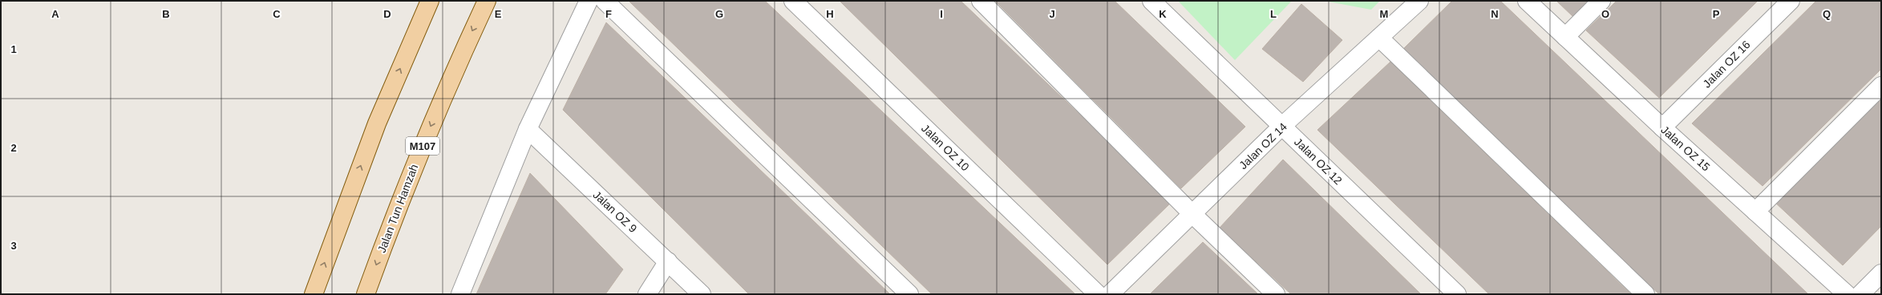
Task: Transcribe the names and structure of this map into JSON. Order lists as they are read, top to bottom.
{
  "streets": {
    "main road": ["M107", "Jalan Tun Hamzah"],
    "street": [
      "Jalan OZ 16",
      "Jalan OZ 14",
      "Jalan OZ 10",
      "Jalan OZ 15",
      "Jalan OZ 12",
      "Jalan OZ 9"
    ]
  },
  "crossings": [
    ["Jalan OZ 16", "Jalan OZ 15"],
    ["Jalan OZ 14", "Jalan OZ 12"]
  ],
  "grid": {
    "columns": [
      "A",
      "B",
      "C",
      "D",
      "E",
      "F",
      "G",
      "H",
      "I",
      "J",
      "K",
      "L",
      "M",
      "N",
      "O",
      "P",
      "Q"
    ],
    "rows": ["1", "2", "3"]
  }
}
